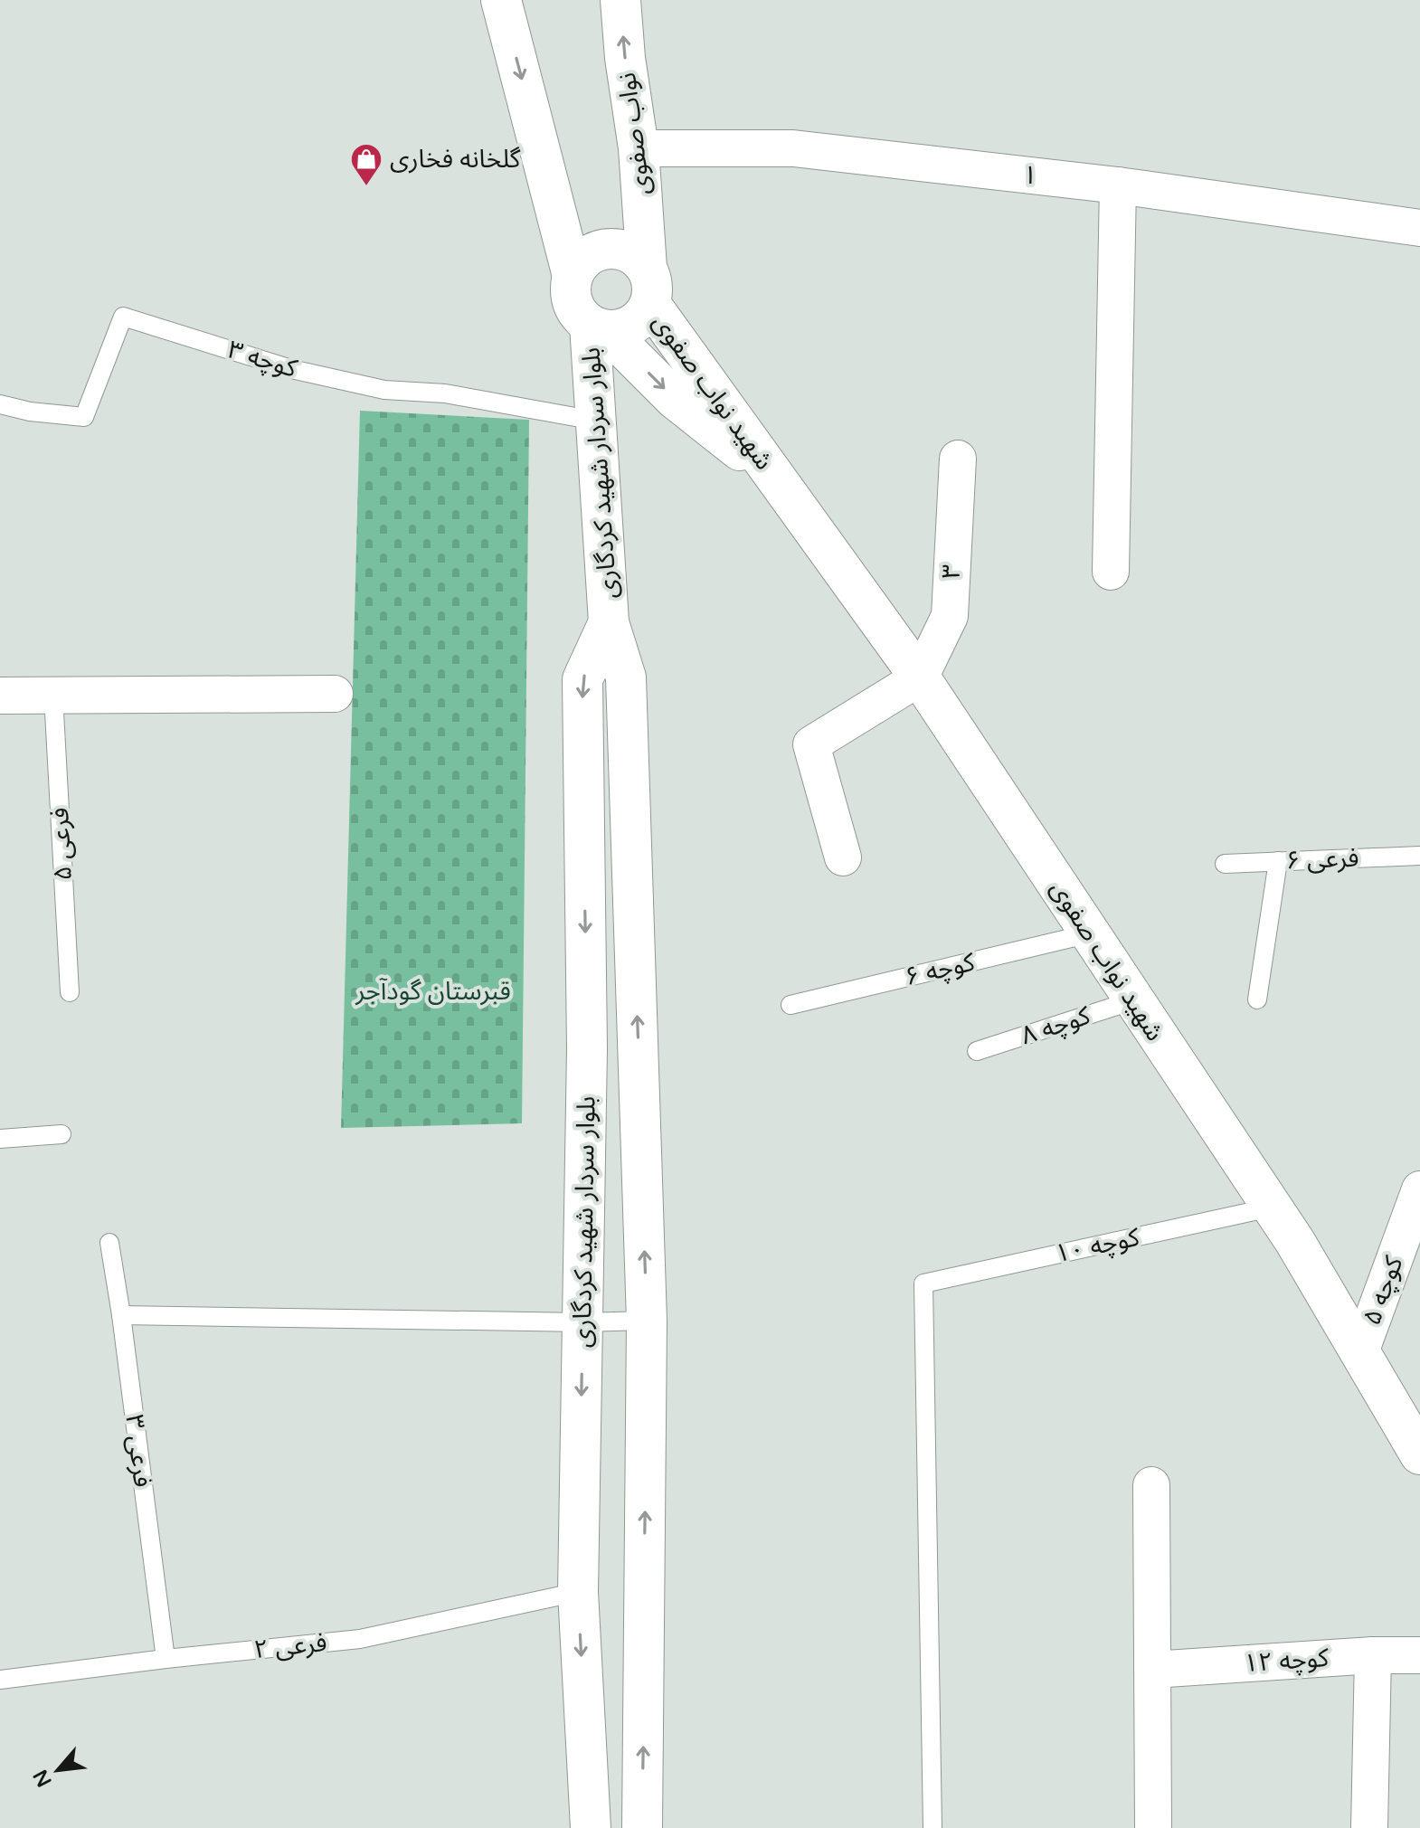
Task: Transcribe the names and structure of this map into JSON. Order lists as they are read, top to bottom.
{
  "streets": {
    "street": [
      "نواب صفوی",
      "۱",
      "شهید نواب صفوی",
      "بلوار سردار شهید کردگاری",
      "۳",
      "کوچه ۵",
      "کوچه ۱۲"
    ],
    "lane": [
      "کوچه ۳",
      "فرعی ۵",
      "فرعی ۶",
      "کوچه ۶",
      "کوچه ۸",
      "کوچه ۱۰",
      "فرعی ۳",
      "فرعی ۲"
    ]
  },
  "crossings": [
    ["نواب صفوی", "۱"],
    ["نواب صفوی", "شهید نواب صفوی"],
    ["نواب صفوی", "بلوار سردار شهید کردگاری"],
    ["کوچه ۳", "بلوار سردار شهید کردگاری"],
    ["شهید نواب صفوی", "بلوار سردار شهید کردگاری"],
    ["شهید نواب صفوی", "۳"],
    ["شهید نواب صفوی", "کوچه ۶"],
    ["شهید نواب صفوی", "کوچه ۸"],
    ["شهید نواب صفوی", "کوچه ۱۰"],
    ["شهید نواب صفوی", "کوچه ۵"],
    ["بلوار سردار شهید کردگاری", "فرعی ۲"],
    ["فرعی ۳", "فرعی ۲"]
  ],
  "parks": ["قبرستان گودآجر"],
  "places": {
    "shop": ["گلخانه فخاری"]
  },
  "north": "bottom left"
}
